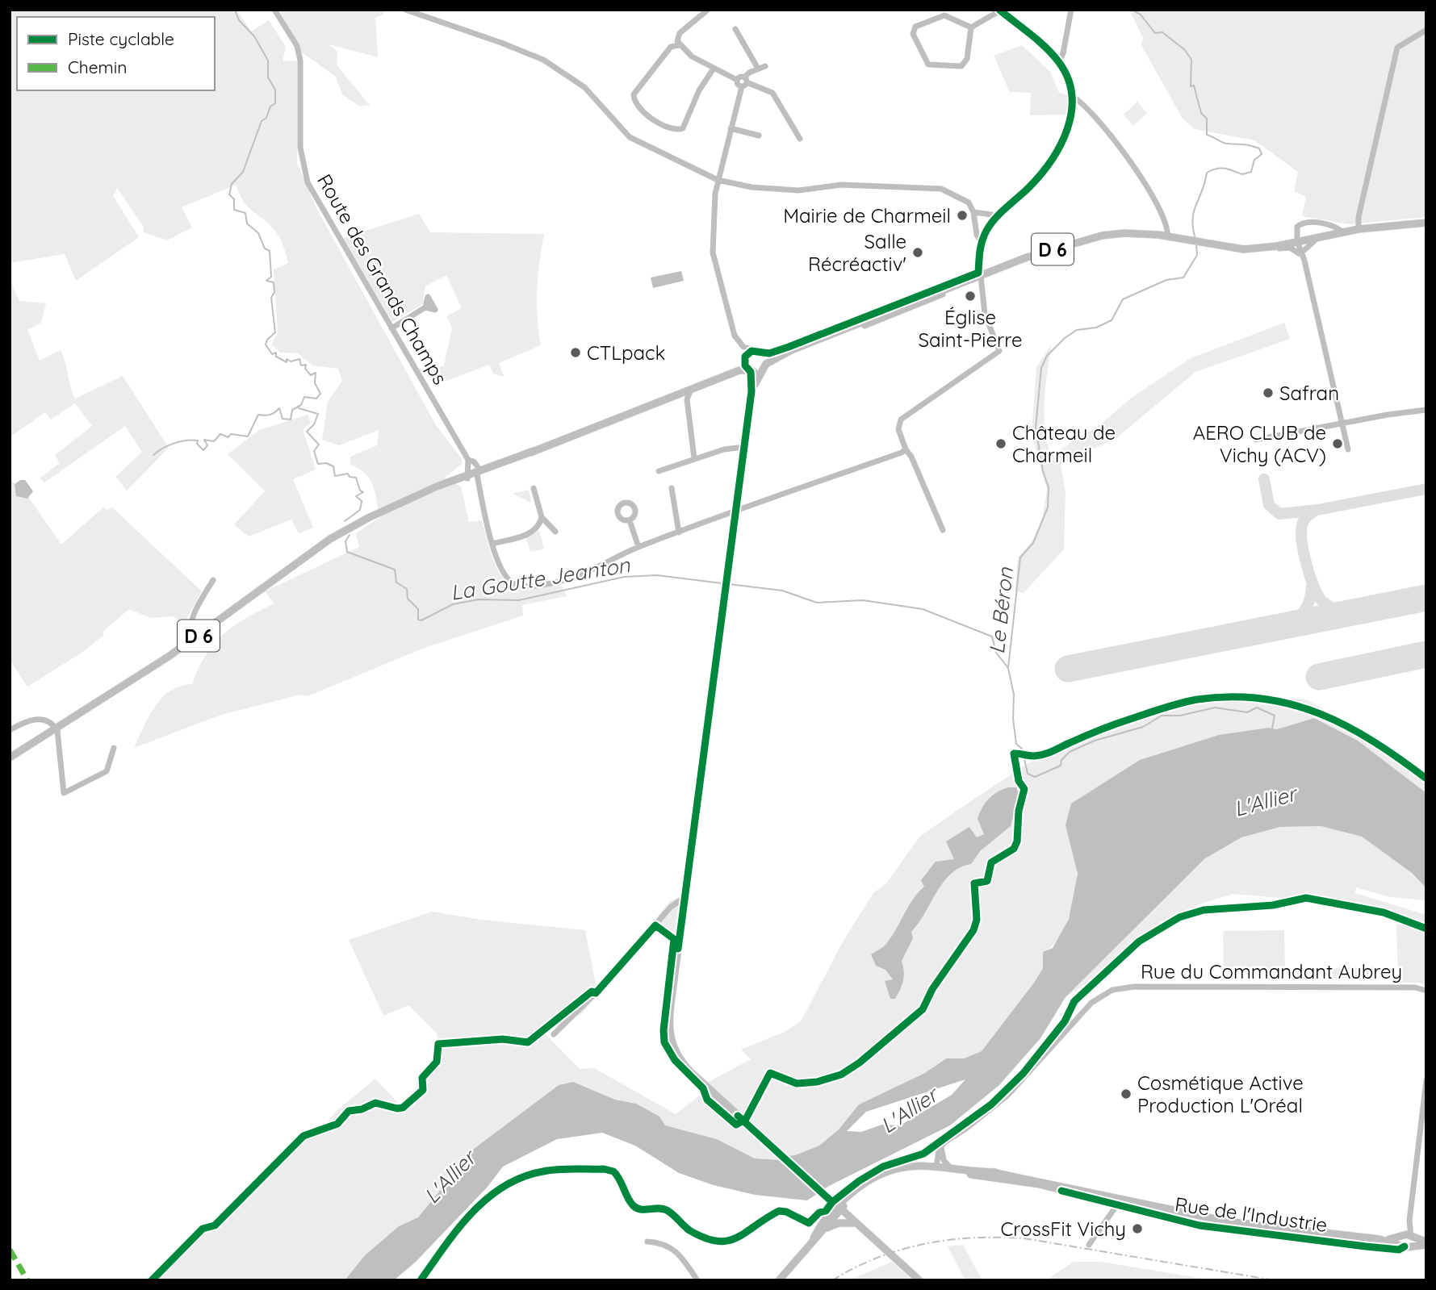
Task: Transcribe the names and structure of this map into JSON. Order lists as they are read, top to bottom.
{
  "streets": {
    "main road": ["D 6", "Rue de l'Industrie"],
    "street": ["Route des Grands Champs", "Rue du Commandant Aubrey"]
  },
  "crossings": [
    ["D 6", "Route des Grands Champs"]
  ],
  "water": ["La Goutte Jeanton", "Le Béron", "L'Allier"],
  "places": [
    "Mairie de Charmeil",
    "Salle Récréactiv'",
    "Église Saint-Pierre",
    "CTLpack",
    "Safran",
    "Château de Charmeil",
    "AERO CLUB de Vichy (ACV)",
    "Cosmétique Active Production L'Oréal",
    "CrossFit Vichy"
  ],
  "legend": ["Piste cyclable", "Chemin"]
}
